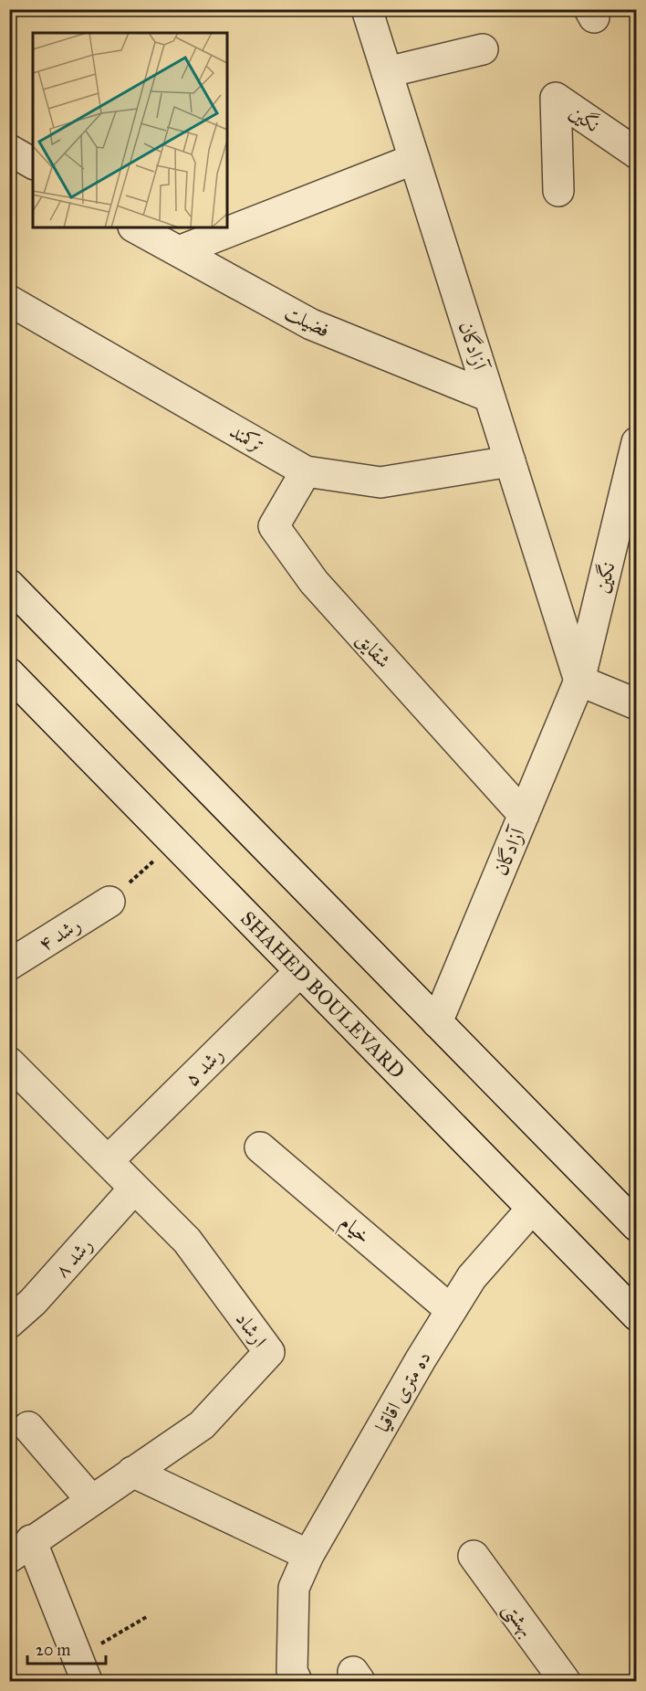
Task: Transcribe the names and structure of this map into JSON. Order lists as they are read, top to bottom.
{
  "streets": {
    "street": [
      "نگین",
      "فضیلت",
      "آزادگان",
      "ترکمند",
      "شقایق",
      "رشد ۴",
      "SHAHED BOULEVARD",
      "رشد ۵",
      "خیام",
      "رشد ۸",
      "ارشاد",
      "ده متری اقاقیا",
      "بهشتی"
    ]
  },
  "crossings": [
    ["نگین", "آزادگان"],
    ["فضیلت", "آزادگان"],
    ["آزادگان", "ترکمند"],
    ["آزادگان", "شقایق"],
    ["ترکمند", "شقایق"],
    ["SHAHED BOULEVARD", "رشد ۵"],
    ["SHAHED BOULEVARD", "ده متری اقاقیا"],
    ["رشد ۵", "ارشاد"],
    ["خیام", "ده متری اقاقیا"],
    ["رشد ۸", "ارشاد"]
  ],
  "scale_bar": "20 m"
}
